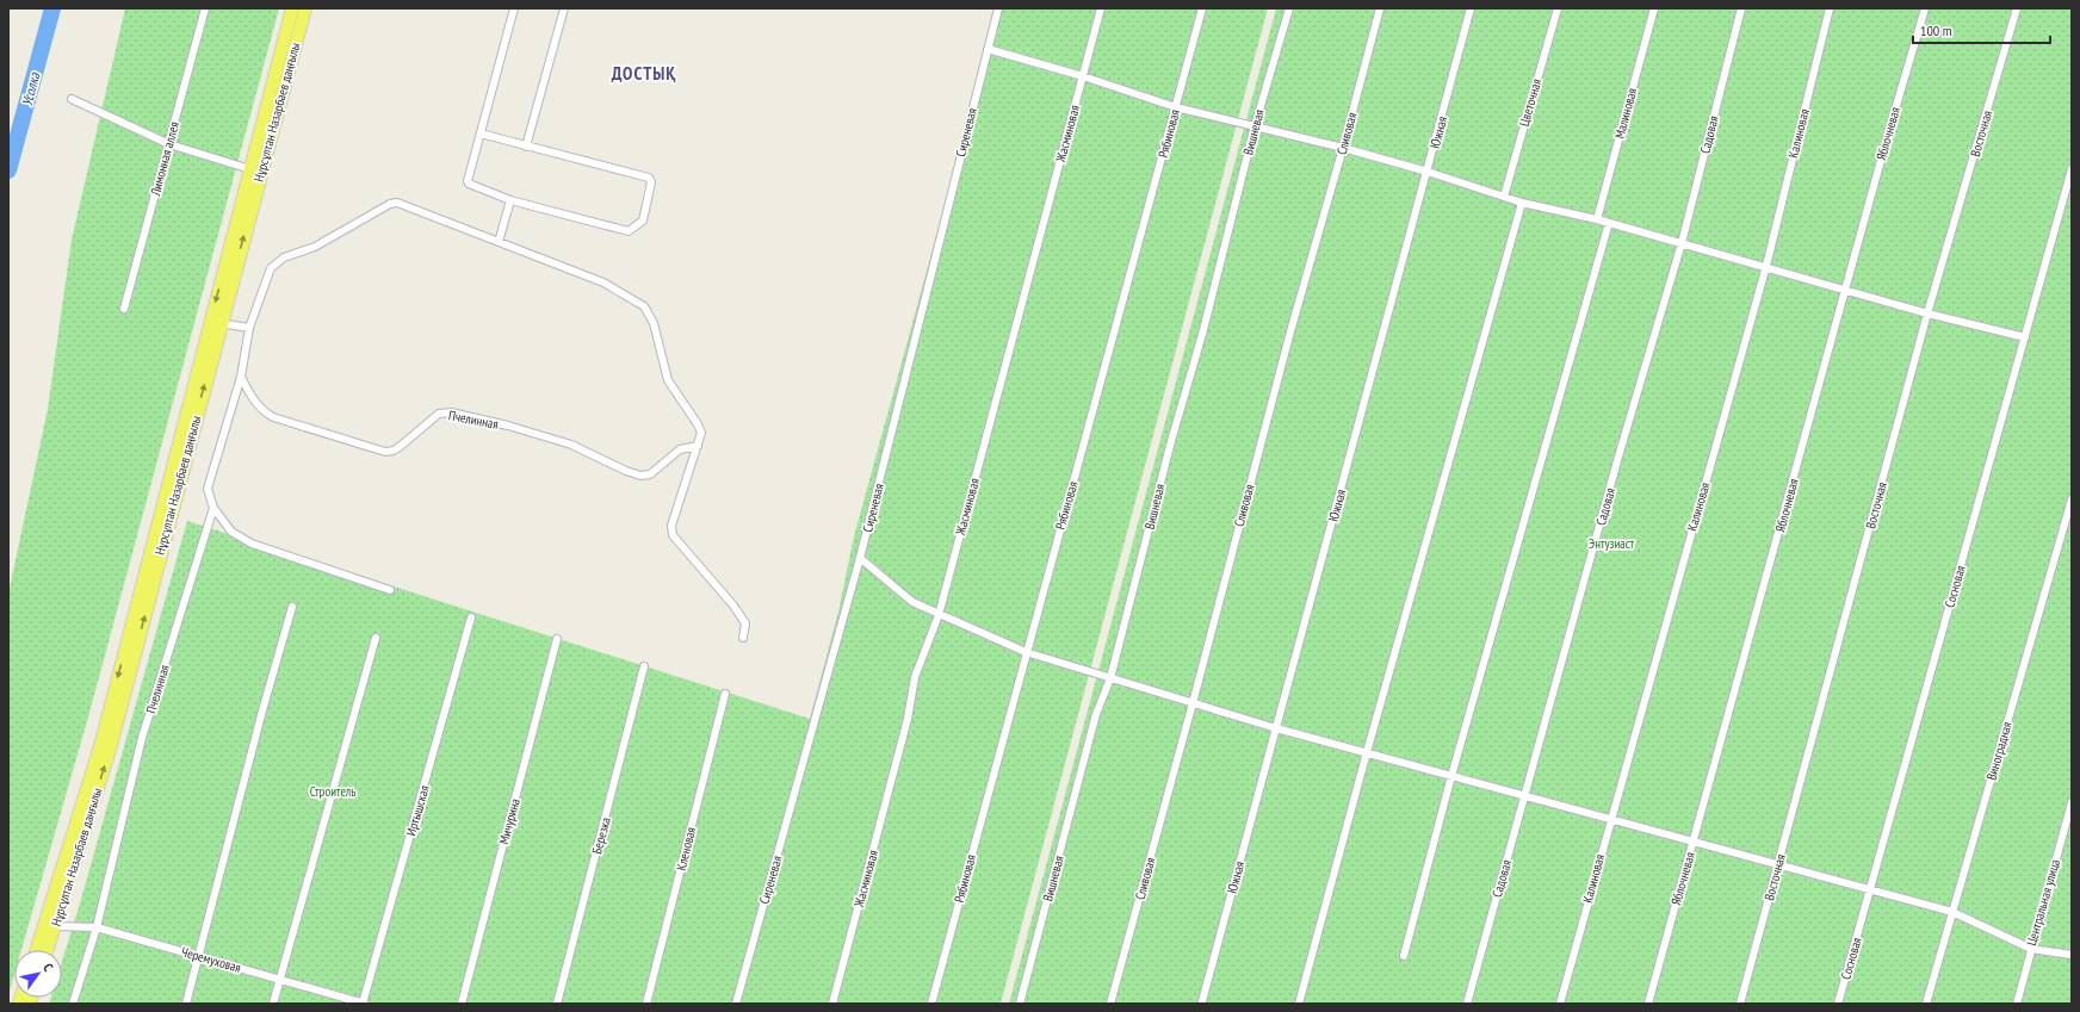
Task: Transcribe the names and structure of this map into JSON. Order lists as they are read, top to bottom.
{
  "streets": {
    "main road": ["Нұрсұлтан Назарбаев даңғылы"],
    "street": [
      "Цветочная",
      "Малиновая",
      "Сиреневая",
      "Вишневая",
      "Южная",
      "Жасминовая",
      "Рябиновая",
      "Сливовая",
      "Калиновая",
      "Яблочневая",
      "Восточная",
      "Садовая",
      "Лимонная аллея",
      "Пчелинная",
      "Сосновая",
      "Виноградная",
      "Иртышская",
      "Мичурина",
      "Березка",
      "Кленовая",
      "Центральная улица",
      "Черемуховая"
    ]
  },
  "crossings": [
    ["Нұрсұлтан Назарбаев даңғылы", "Черемуховая"],
    ["Пчелинная", "Черемуховая"],
    ["Иртышская", "Черемуховая"]
  ],
  "districts": ["ДОСТЫҚ"],
  "water": ["Усолка"],
  "parks": ["Энтузиаст", "Строитель"],
  "scale_bar": "100 m",
  "north": "top right"
}
